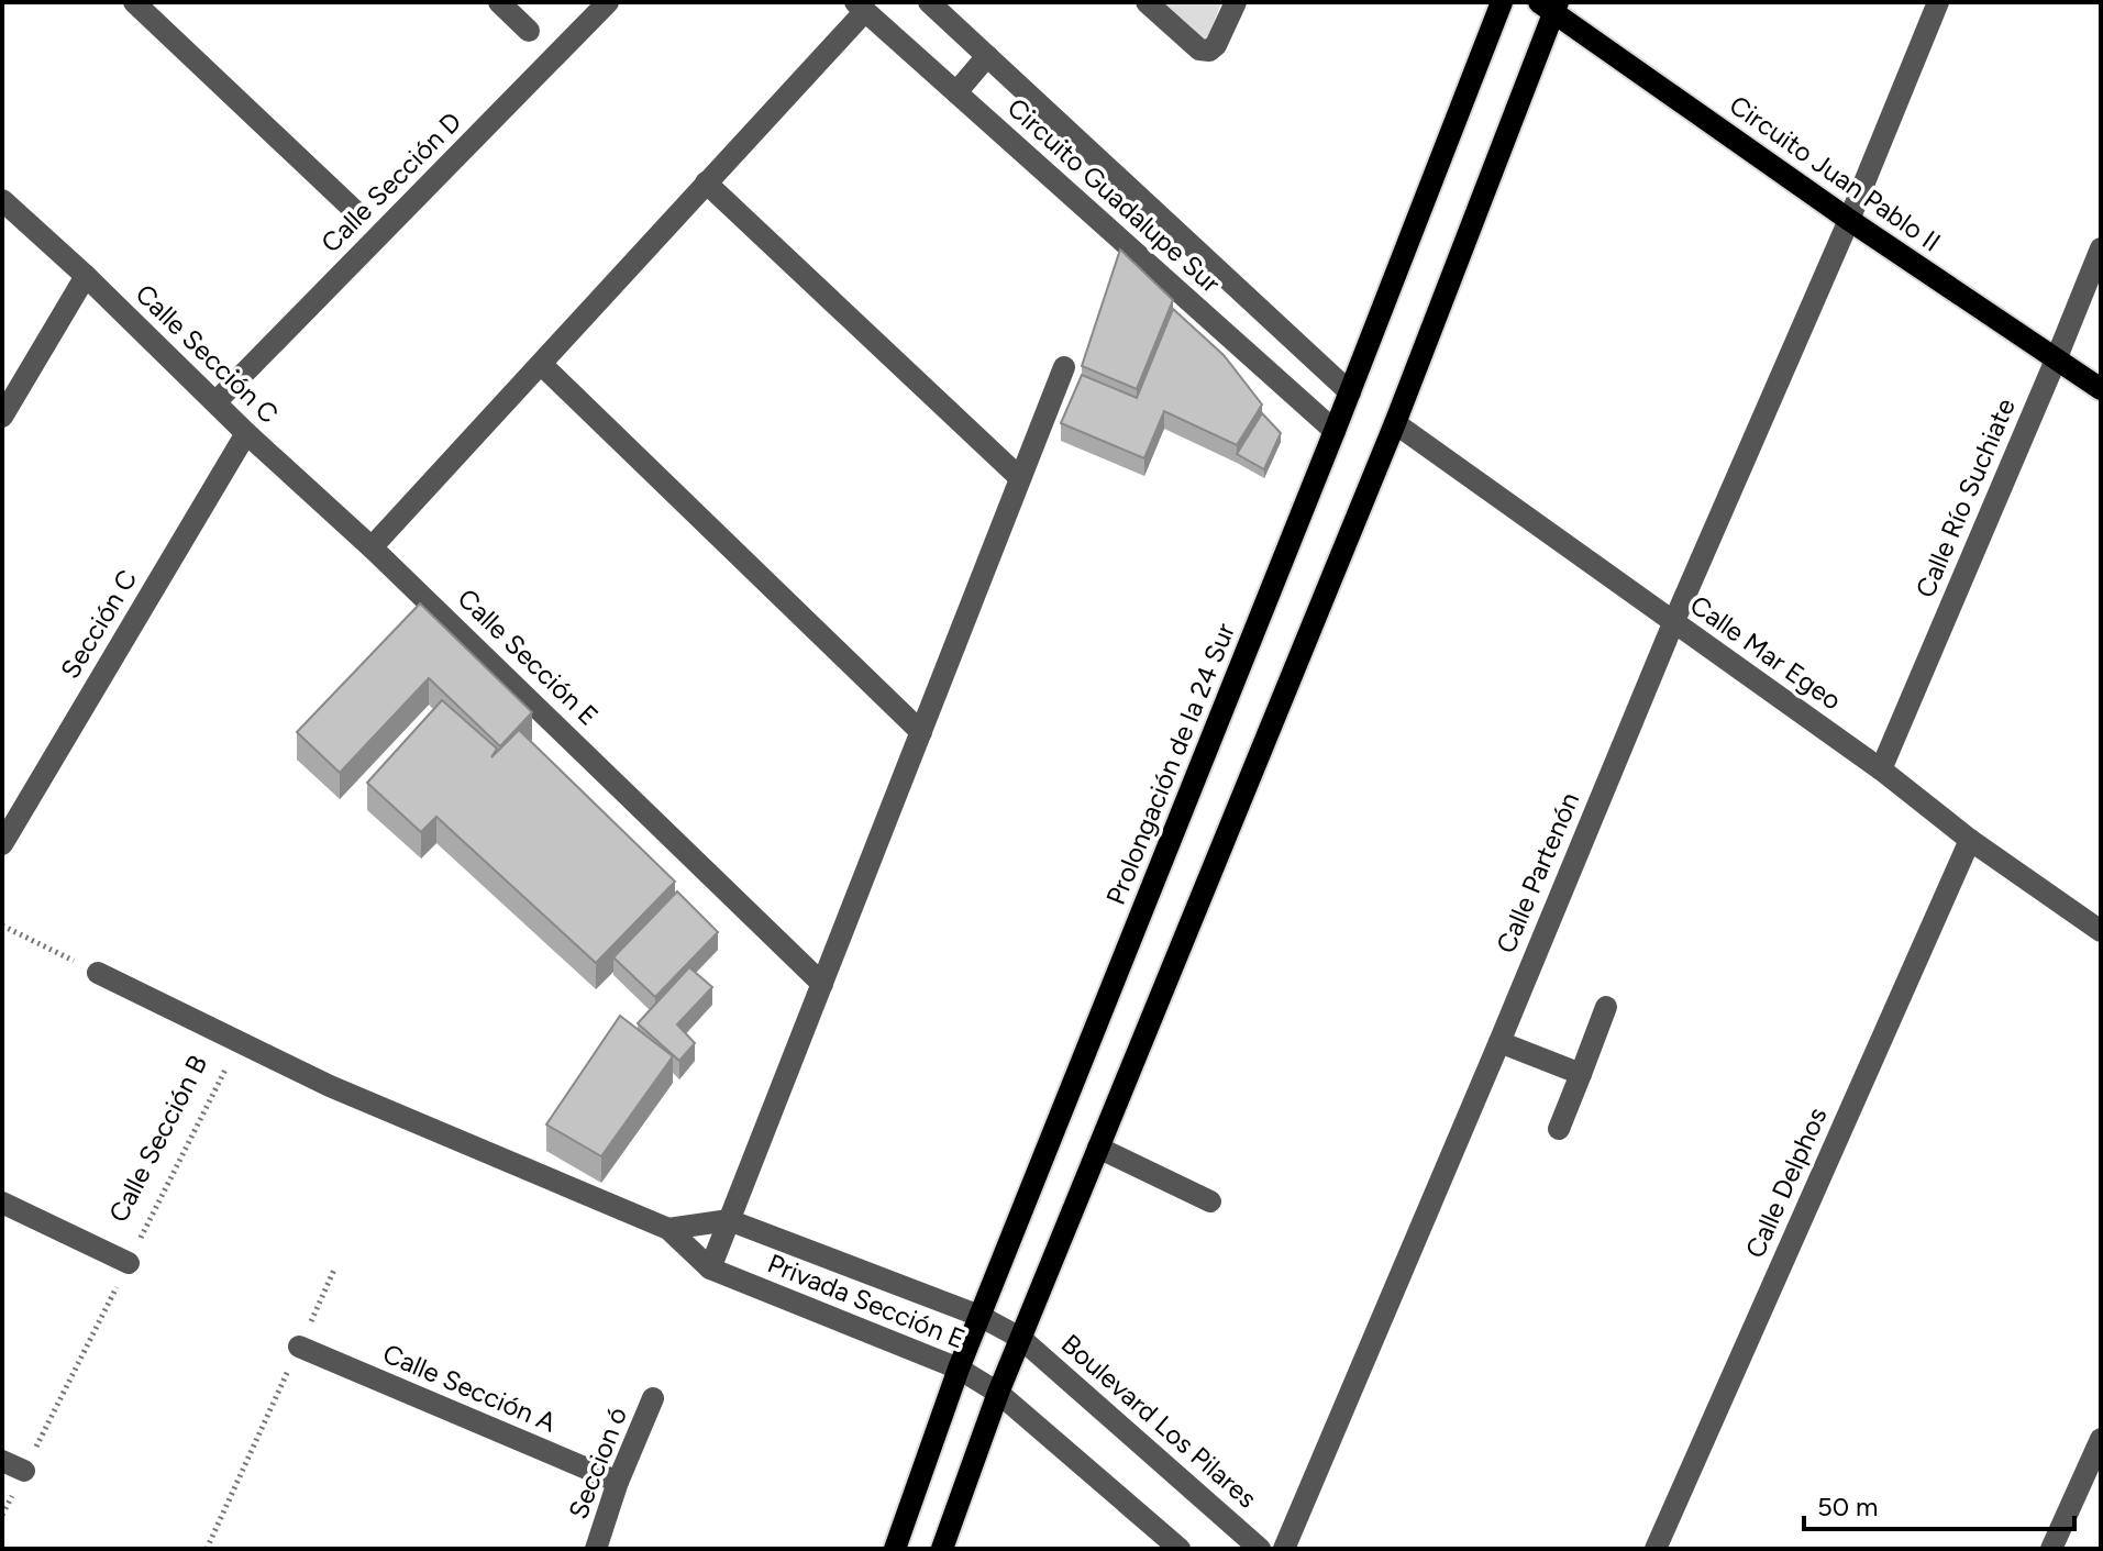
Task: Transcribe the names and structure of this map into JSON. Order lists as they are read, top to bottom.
{
  "streets": {
    "main road": ["Circuito Juan Pablo II", "Prolongación de la 24 Sur"],
    "street": [
      "Calle Sección D",
      "Circuito Guadalupe Sur",
      "Calle Sección C",
      "Calle Río Suchiate",
      "Sección C",
      "Calle Mar Egeo",
      "Calle Sección E",
      "Calle Partenón",
      "Calle Sección B",
      "Calle Delphos",
      "Privada Sección E",
      "Calle Sección A",
      "Boulevard Los Pilares",
      "Seccion ó"
    ]
  },
  "crossings": [
    ["Circuito Juan Pablo II", "Calle Río Suchiate"],
    ["Circuito Juan Pablo II", "Calle Partenón"],
    ["Calle Sección D", "Calle Sección C"],
    ["Circuito Guadalupe Sur", "Prolongación de la 24 Sur"],
    ["Calle Sección C", "Sección C"],
    ["Calle Sección C", "Calle Sección E"],
    ["Calle Río Suchiate", "Calle Mar Egeo"],
    ["Calle Mar Egeo", "Calle Partenón"],
    ["Calle Mar Egeo", "Calle Delphos"],
    ["Prolongación de la 24 Sur", "Privada Sección E"],
    ["Privada Sección E", "Boulevard Los Pilares"],
    ["Calle Sección A", "Seccion ó"]
  ],
  "scale_bar": "50 m"
}
